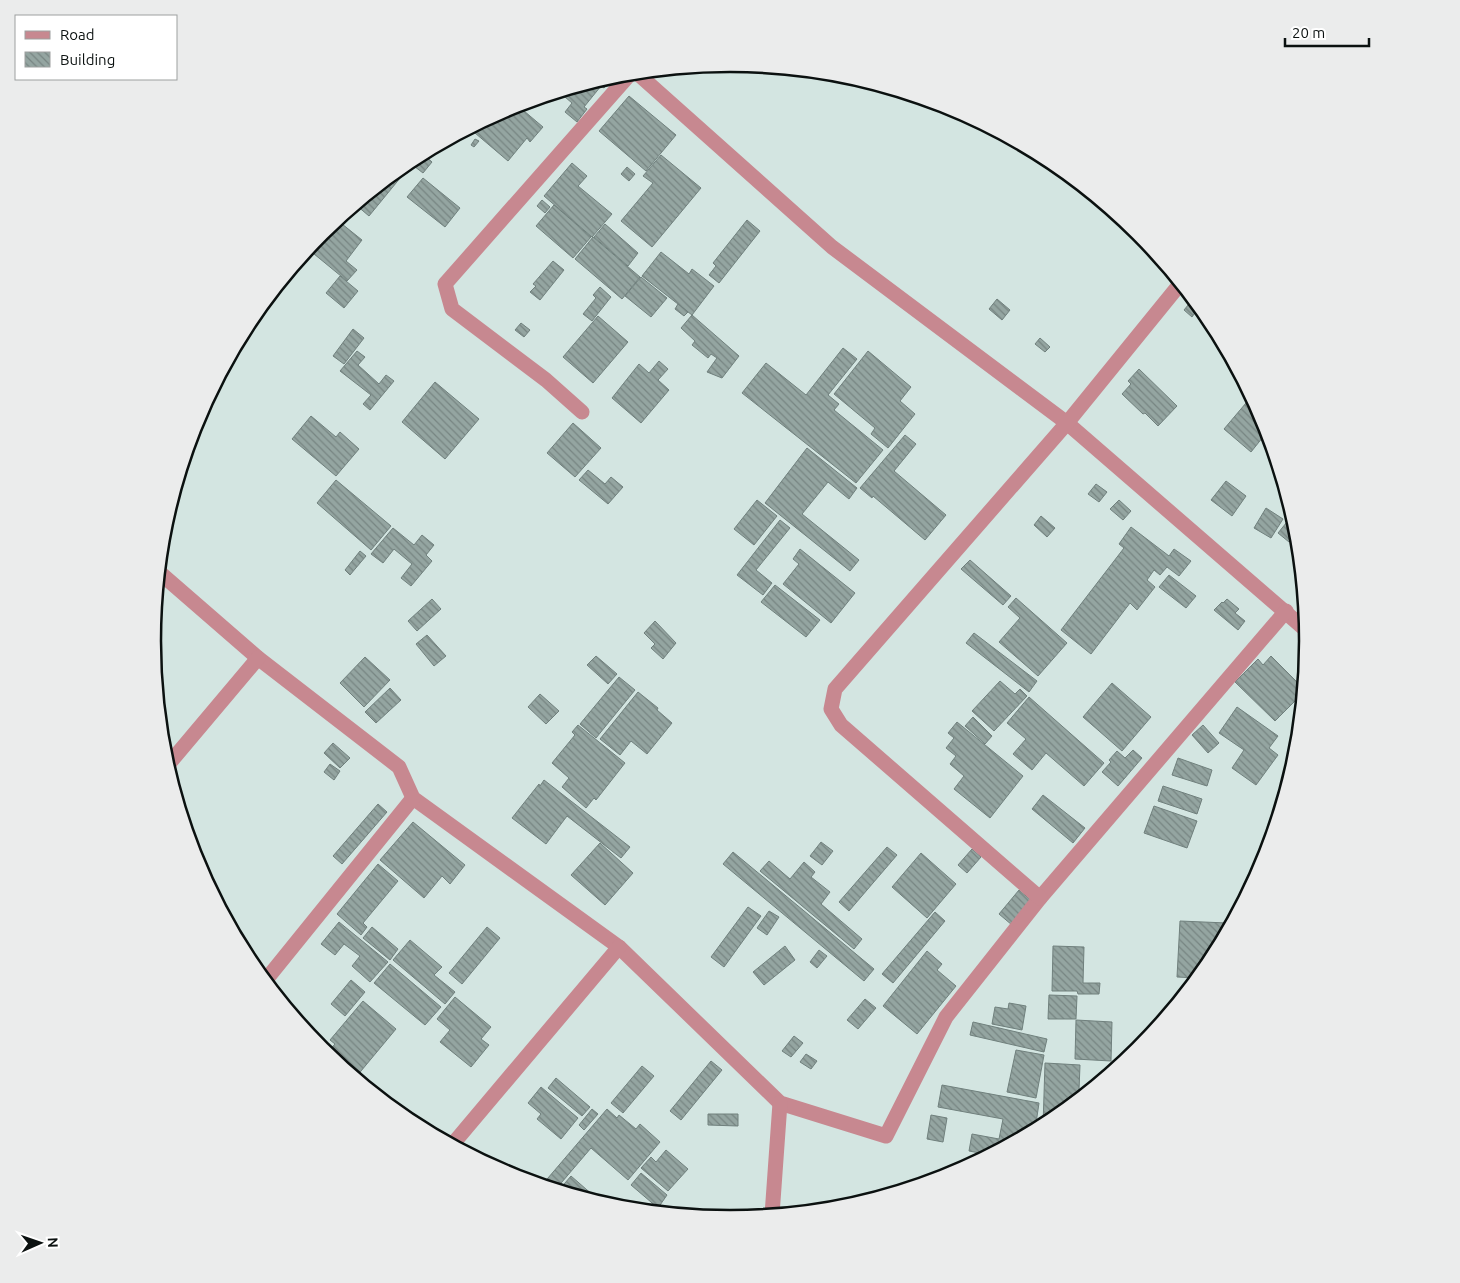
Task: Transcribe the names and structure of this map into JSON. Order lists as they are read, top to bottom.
{
  "legend": ["Road", "Building"],
  "scale_bar": "20 m",
  "north": "right"
}
